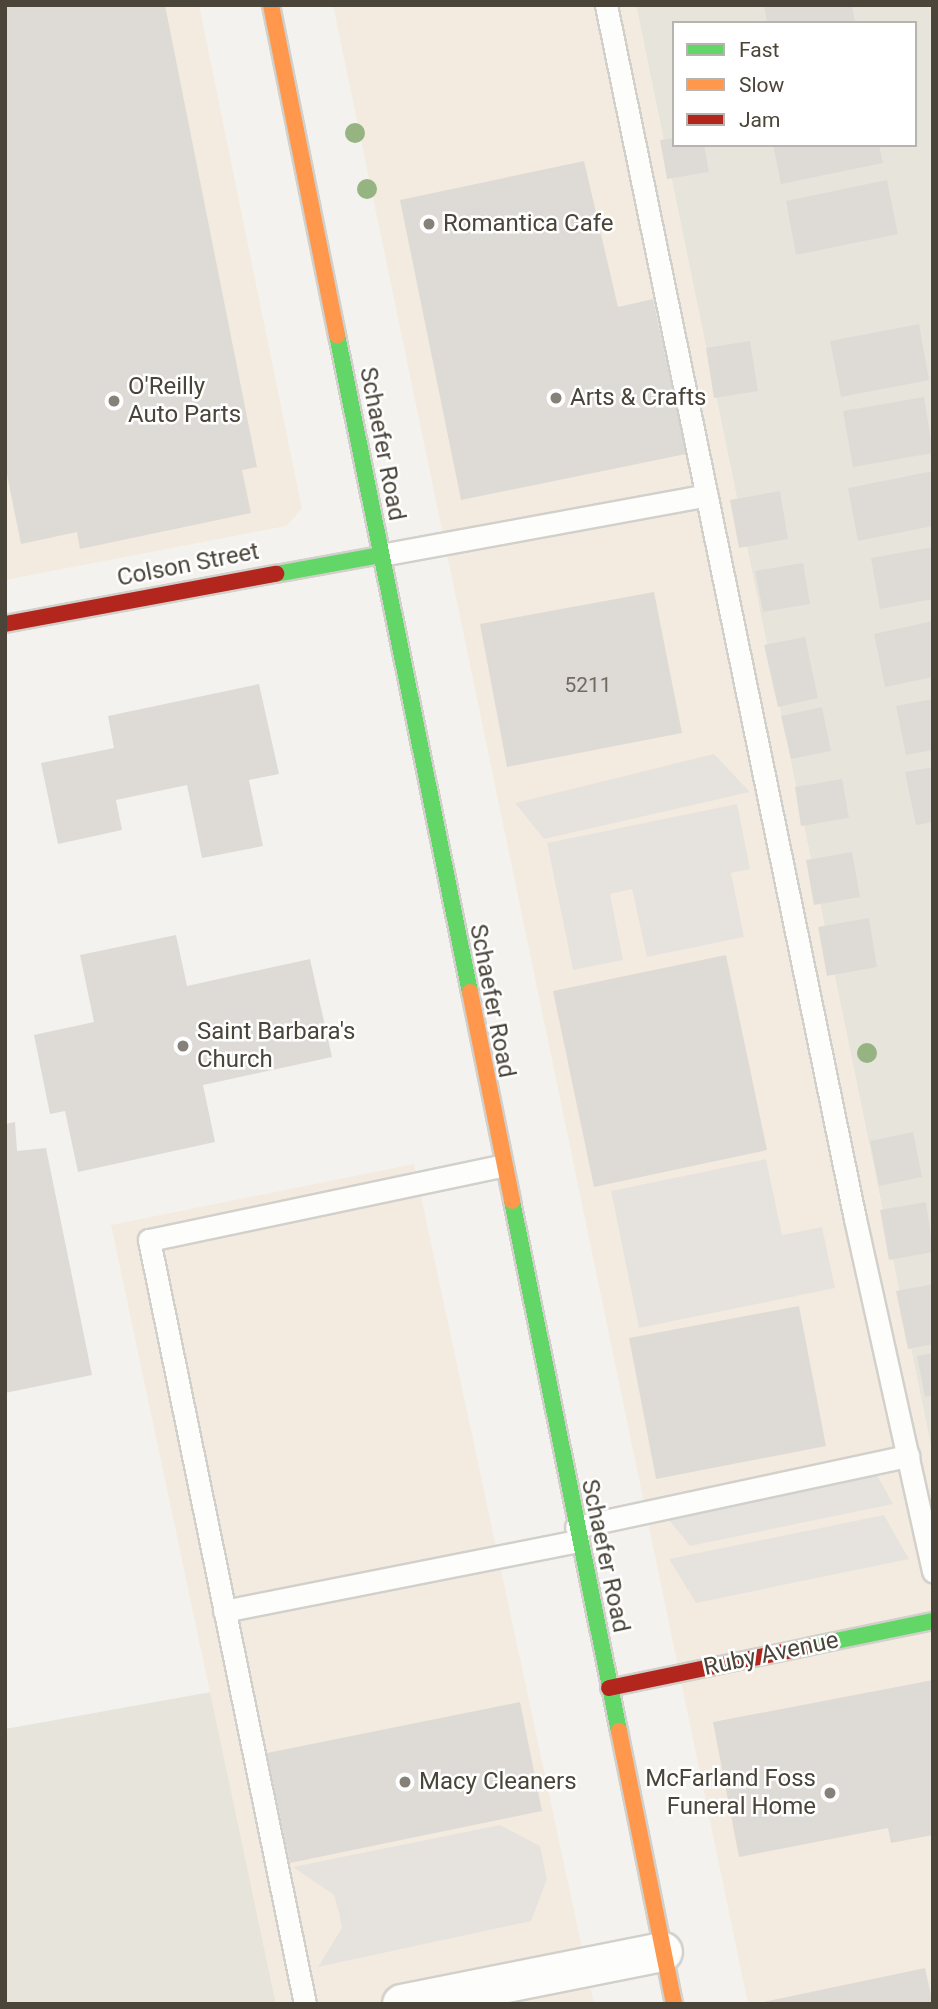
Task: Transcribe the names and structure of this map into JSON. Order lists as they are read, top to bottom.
{
  "streets": {
    "main road": ["Schaefer Road", "Colson Street", "Ruby Avenue"]
  },
  "crossings": [
    ["Schaefer Road", "Colson Street"],
    ["Schaefer Road", "Ruby Avenue"]
  ],
  "places": [
    "Romantica Cafe",
    "Arts & Crafts",
    "O'Reilly Auto Parts",
    "Saint Barbara's Church",
    "Macy Cleaners",
    "McFarland Foss Funeral Home"
  ],
  "house_numbers": ["5211"],
  "legend": ["Fast", "Slow", "Jam"]
}
